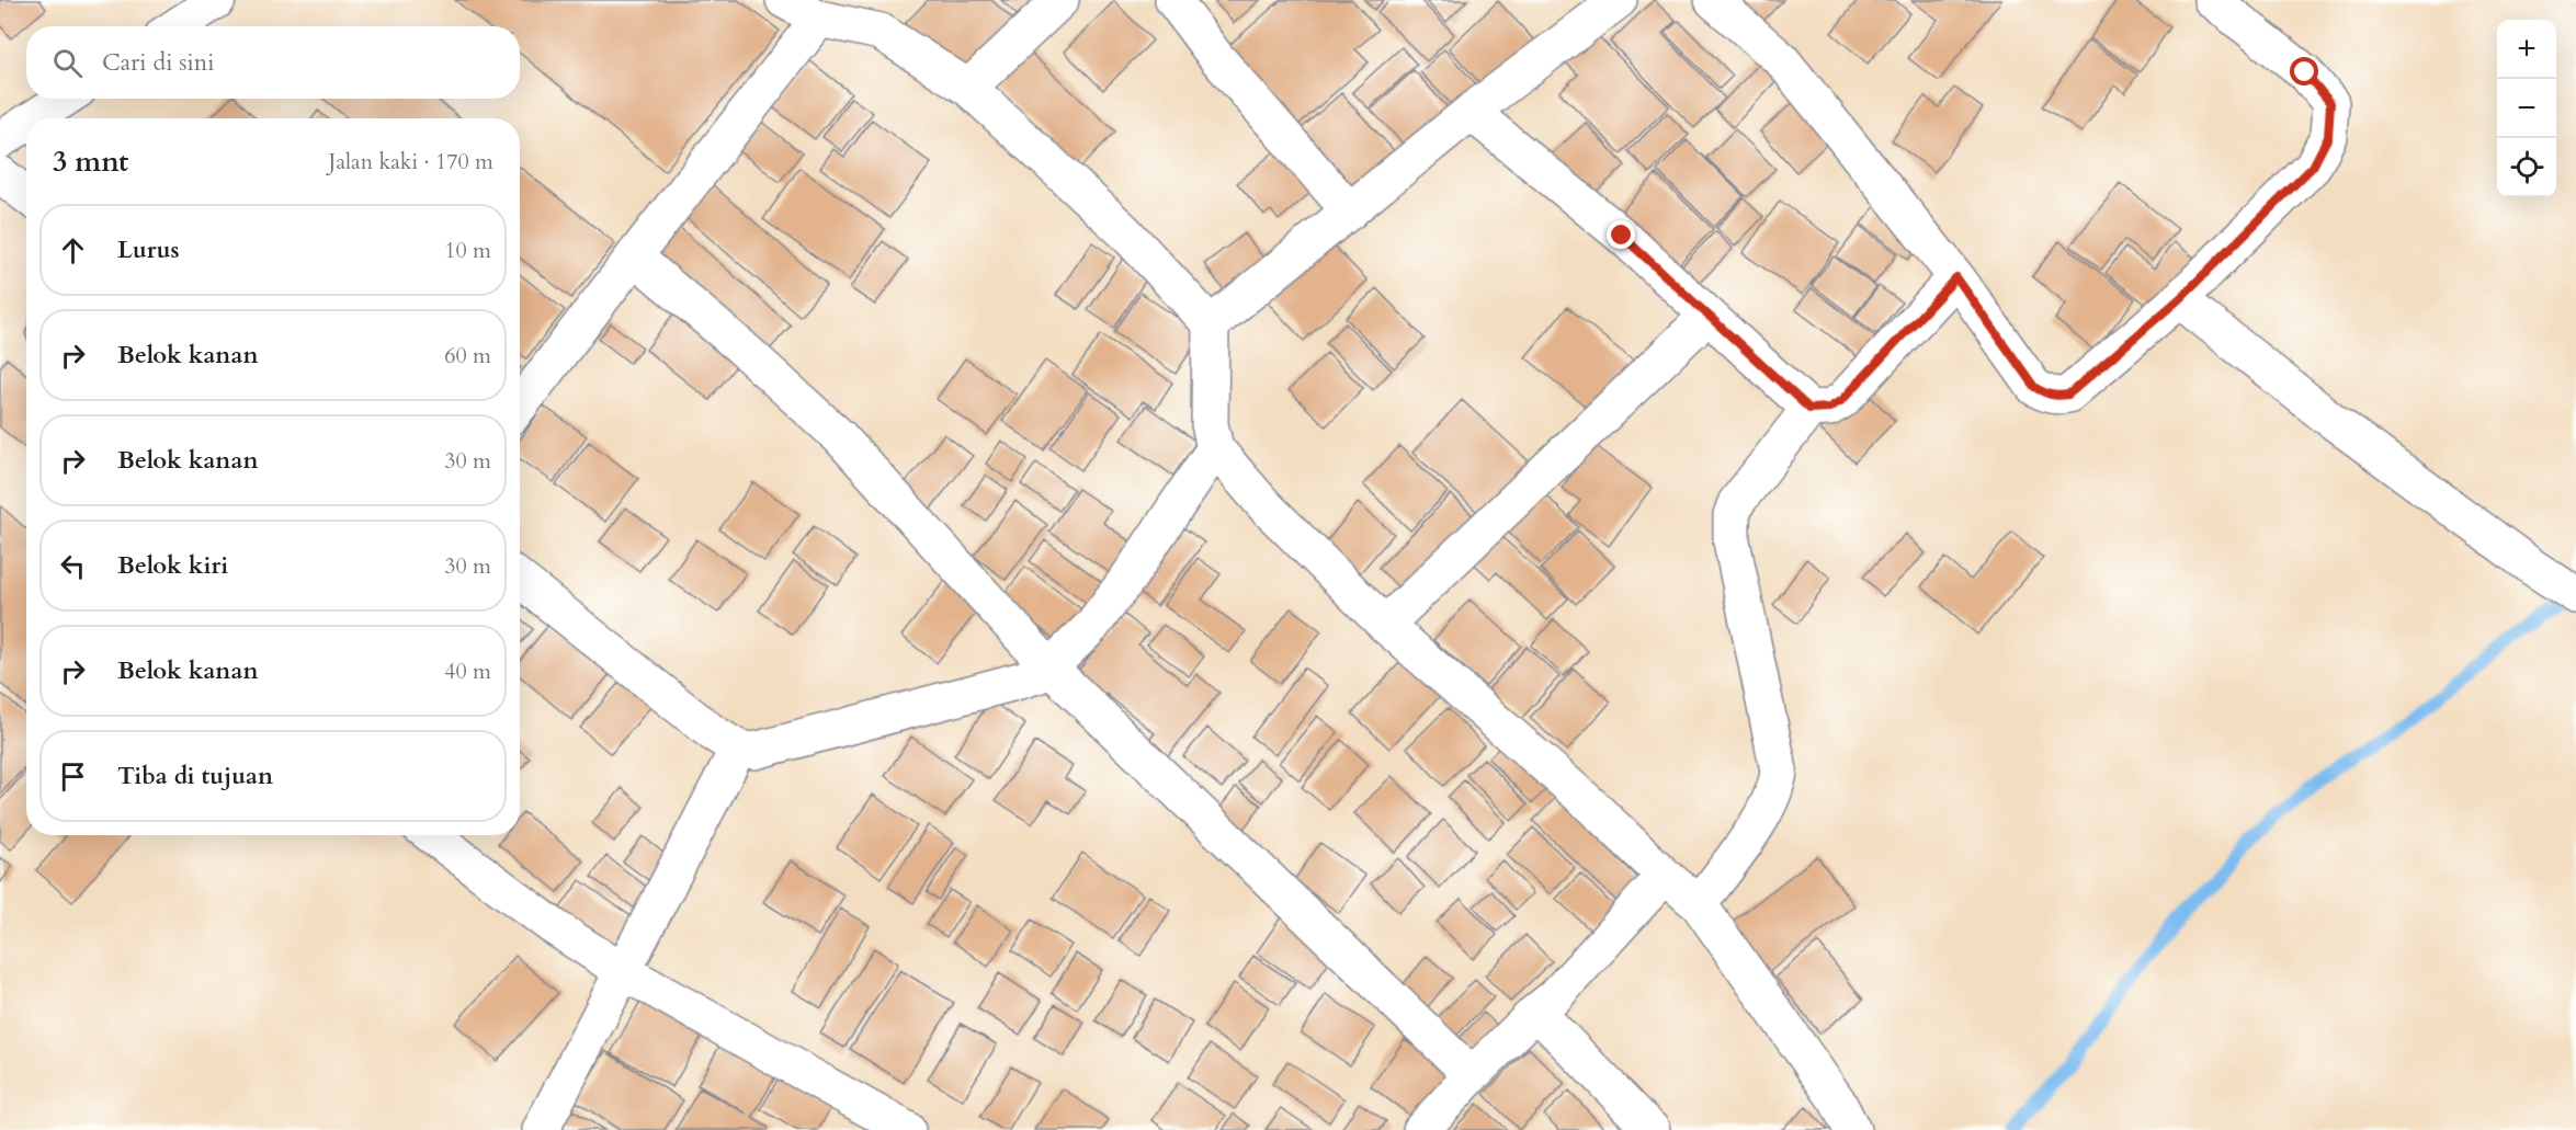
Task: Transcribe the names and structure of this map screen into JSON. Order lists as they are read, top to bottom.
{
  "page": {
    "map_buttons": ["+", "−"],
    "search": "Cari di sini",
    "heading": ["3 mnt", "Jalan kaki · 170 m"],
    "list": [
      ["Lurus", "10 m"],
      ["Belok kanan", "60 m"],
      ["Belok kanan", "30 m"],
      ["Belok kiri", "30 m"],
      ["Belok kanan", "40 m"],
      "Tiba di tujuan"
    ]
  }
}
